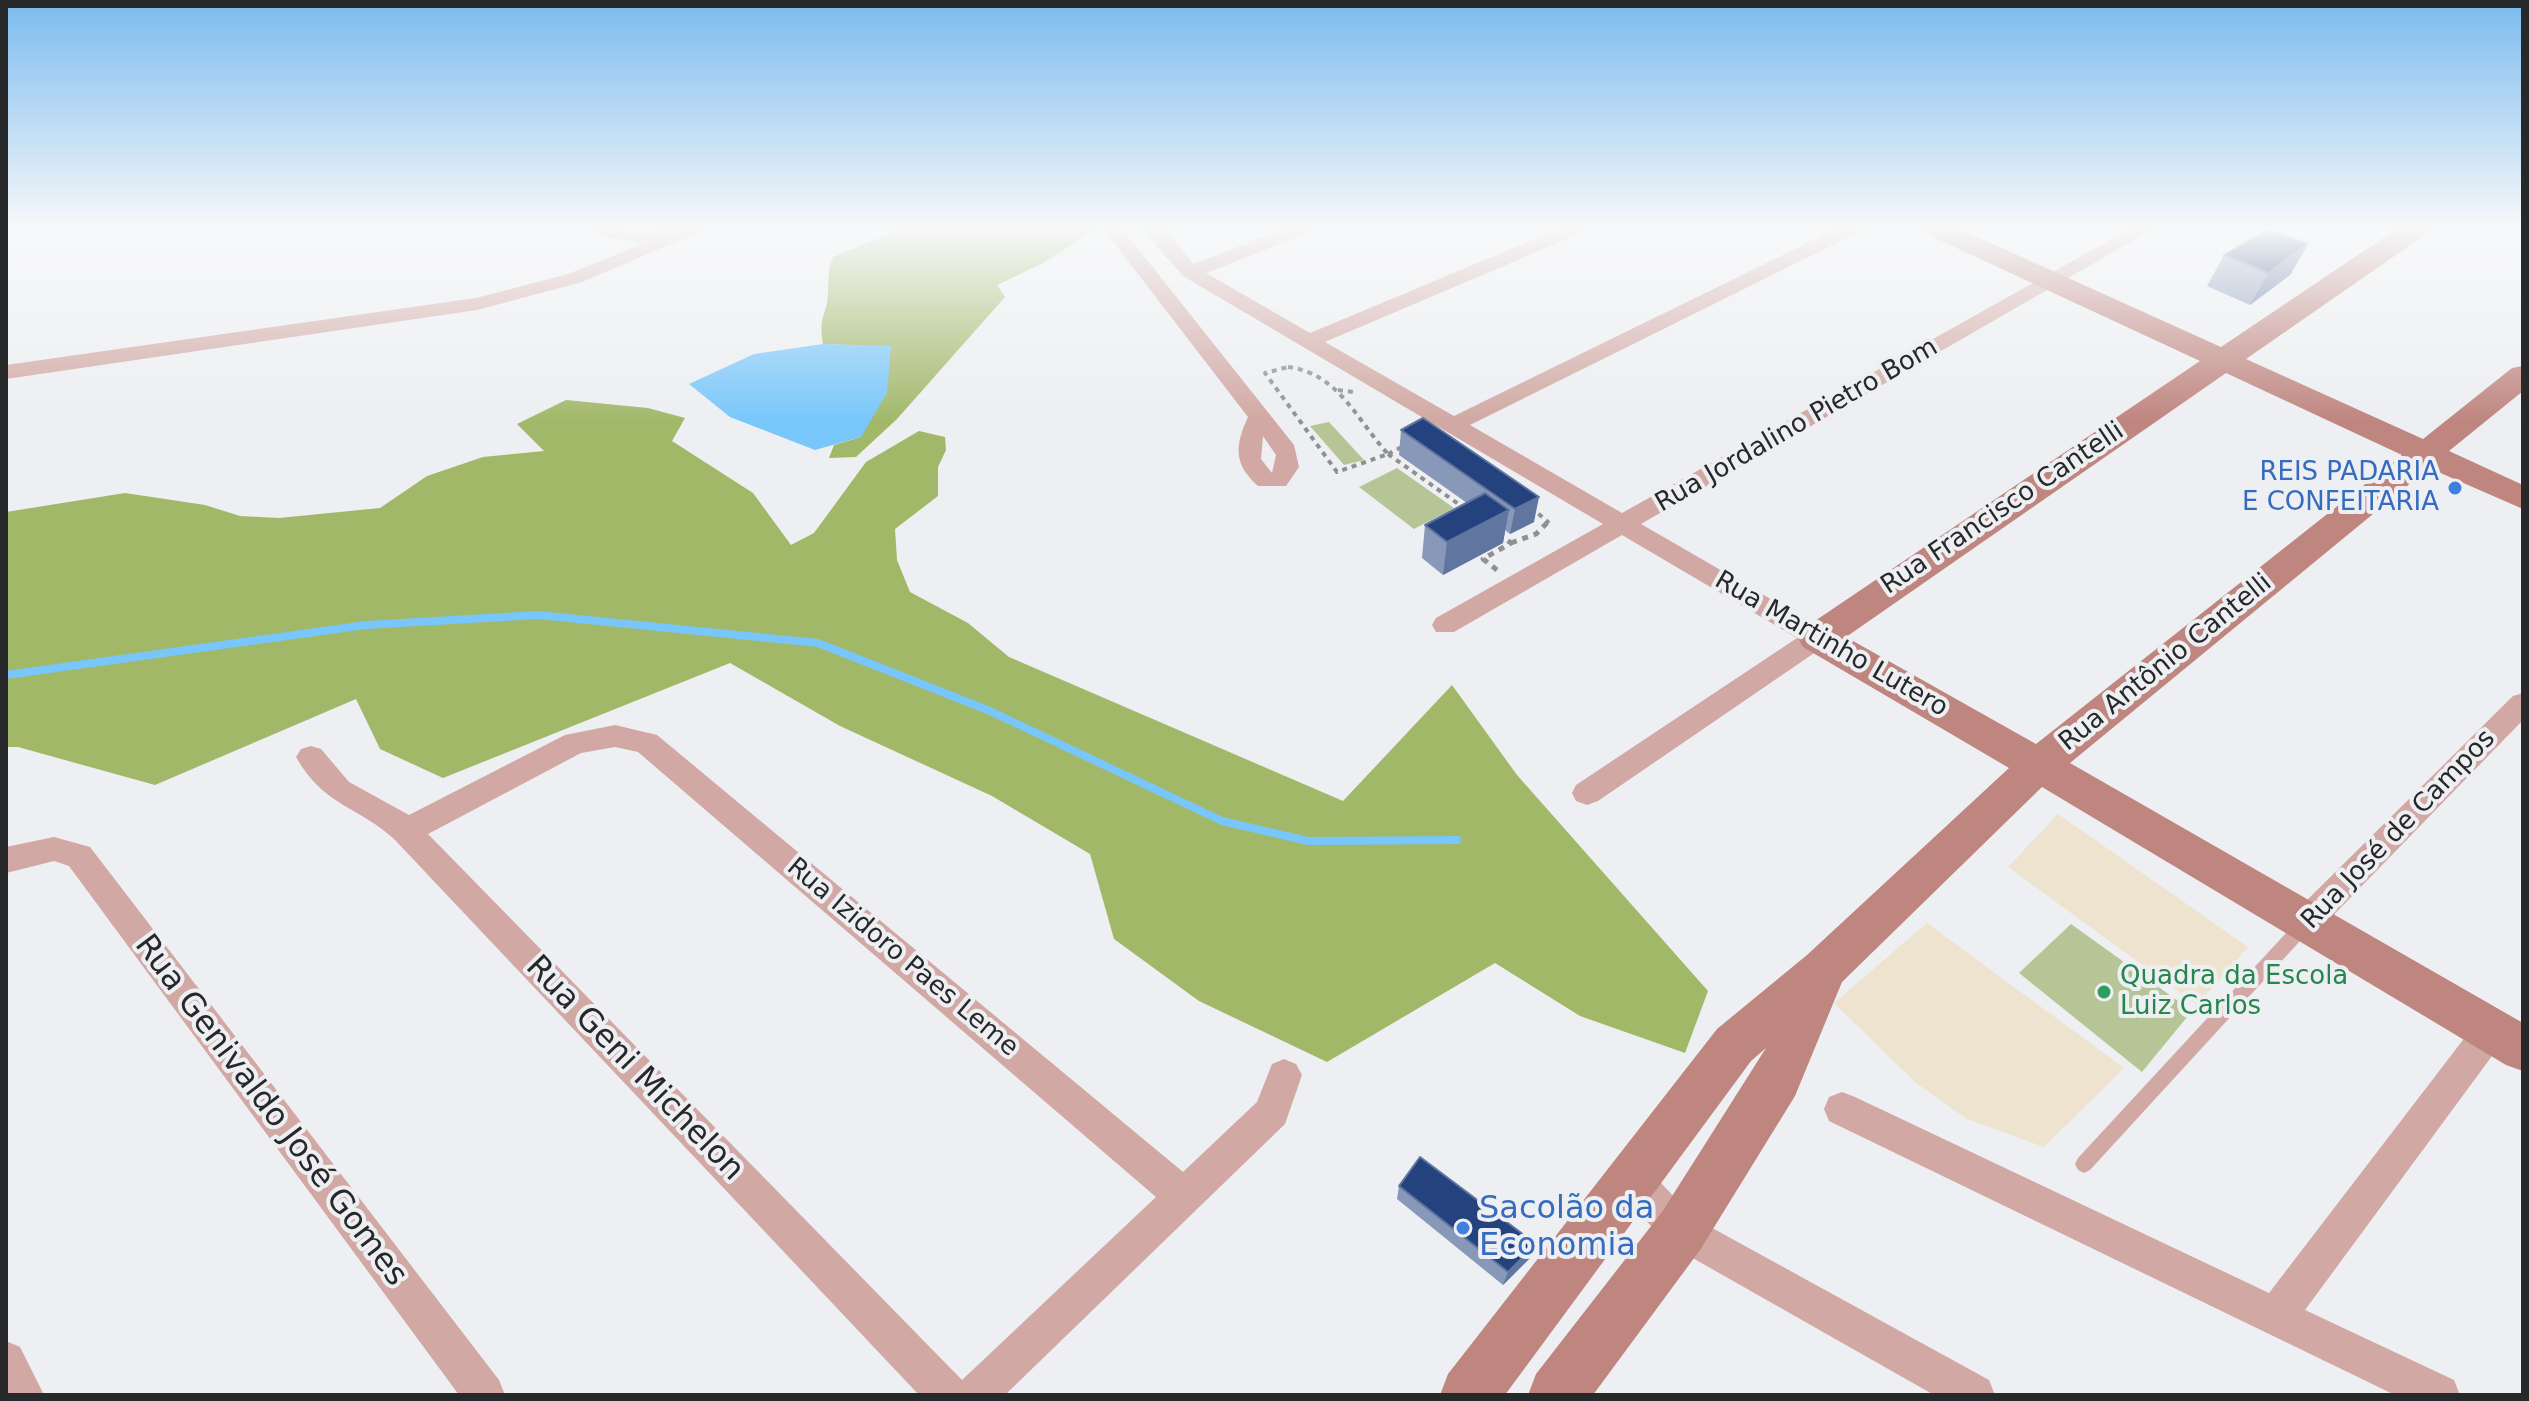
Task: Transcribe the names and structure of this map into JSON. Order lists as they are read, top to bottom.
{
  "streets": {
    "street": [
      "Rua Jordalino Pietro Bom",
      "Rua Francisco Cantelli",
      "Rua Martinho Lutero",
      "Rua Antônio Cantelli",
      "Rua José de Campos",
      "Rua Izidoro Paes Leme",
      "Rua Geni Michelon",
      "Rua Genivaldo José Gomes"
    ]
  },
  "crossings": [
    ["Rua Jordalino Pietro Bom", "Rua Martinho Lutero"],
    ["Rua Francisco Cantelli", "Rua Martinho Lutero"],
    ["Rua Martinho Lutero", "Rua Antônio Cantelli"],
    ["Rua Martinho Lutero", "Rua José de Campos"],
    ["Rua Izidoro Paes Leme", "Rua Geni Michelon"]
  ],
  "places": ["REIS PADARIA E CONFEITARIA", "Quadra da Escola Luiz Carlos", "Sacolão da Economia"]
}
